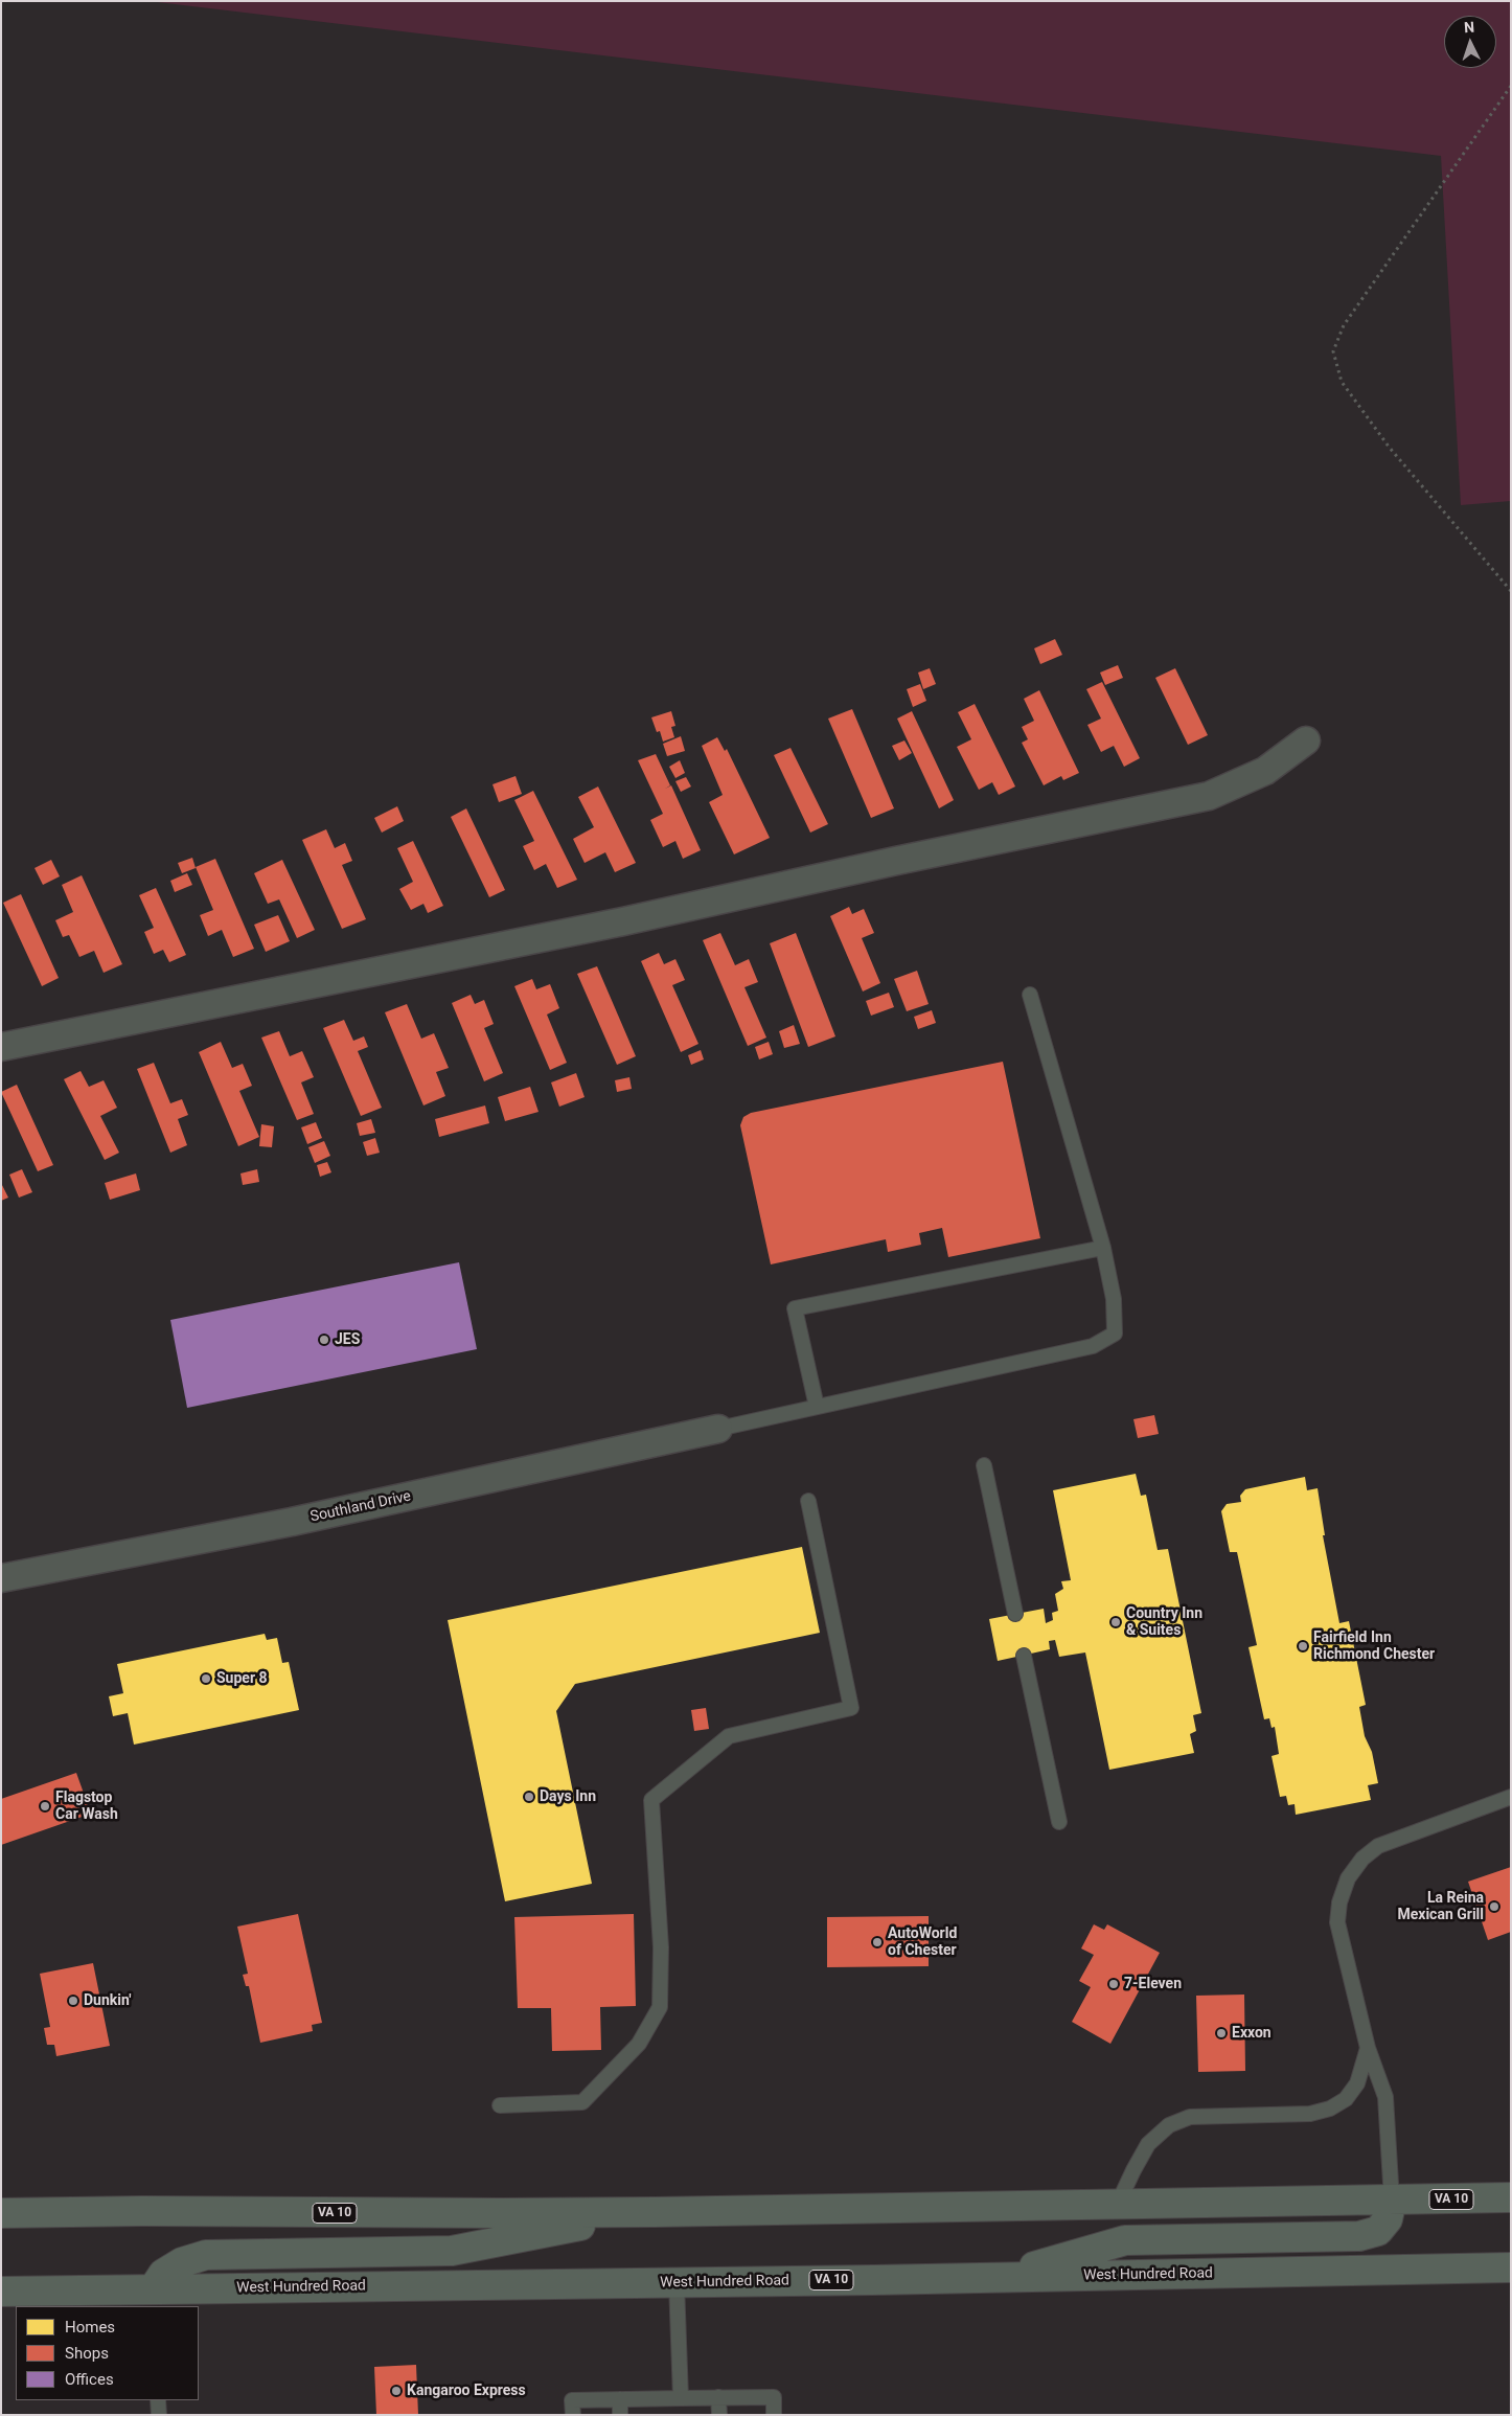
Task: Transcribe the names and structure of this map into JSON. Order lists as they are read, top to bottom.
{
  "streets": {
    "main road": ["VA 10", "West Hundred Road"],
    "street": ["Southland Drive"]
  },
  "places": [
    "JES",
    "Country Inn & Suites",
    "Fairfield Inn Richmond Chester",
    "Super 8",
    "Days Inn",
    "Flagstop Car Wash",
    "La Reina Mexican Grill",
    "AutoWorld of Chester",
    "7-Eleven",
    "Dunkin'",
    "Exxon",
    "Kangaroo Express"
  ],
  "legend": ["Homes", "Shops", "Offices"],
  "north": "top"
}
